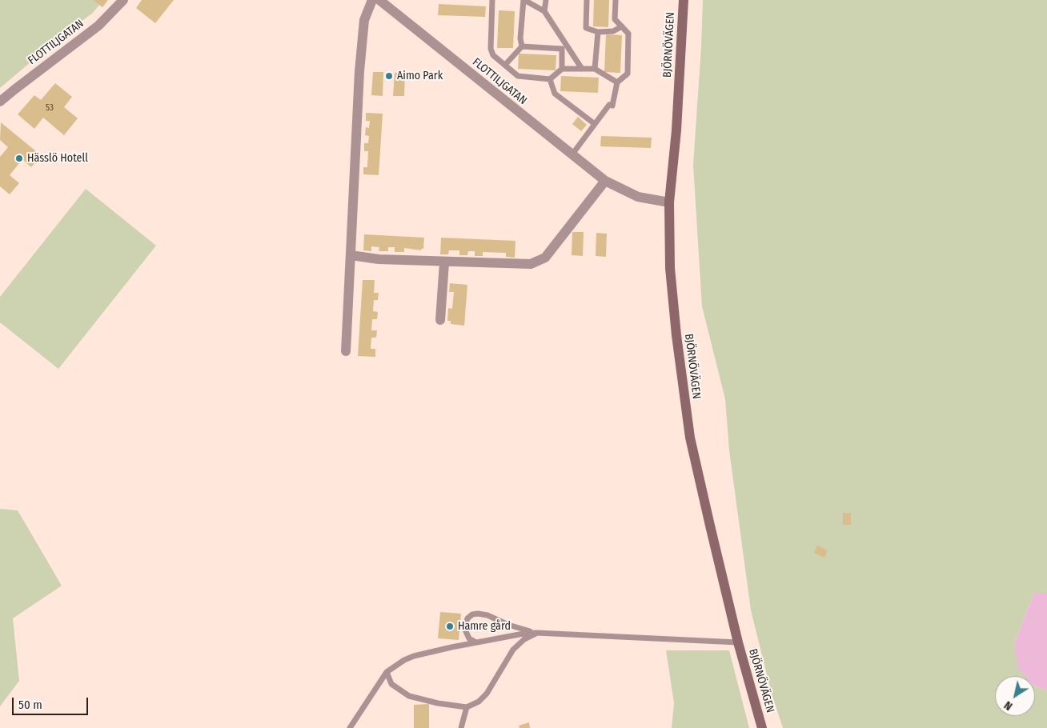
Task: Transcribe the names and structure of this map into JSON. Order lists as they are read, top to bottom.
{
  "streets": {
    "main road": ["BJÖRNÖVÄGEN"],
    "street": ["FLOTTILJGATAN"]
  },
  "crossings": [
    ["FLOTTILJGATAN", "BJÖRNÖVÄGEN"]
  ],
  "places": ["Aimo Park", "Hässlö Hotell", "Hamre gård"],
  "house_numbers": ["53"],
  "scale_bar": "50 m",
  "north": "bottom left"
}
